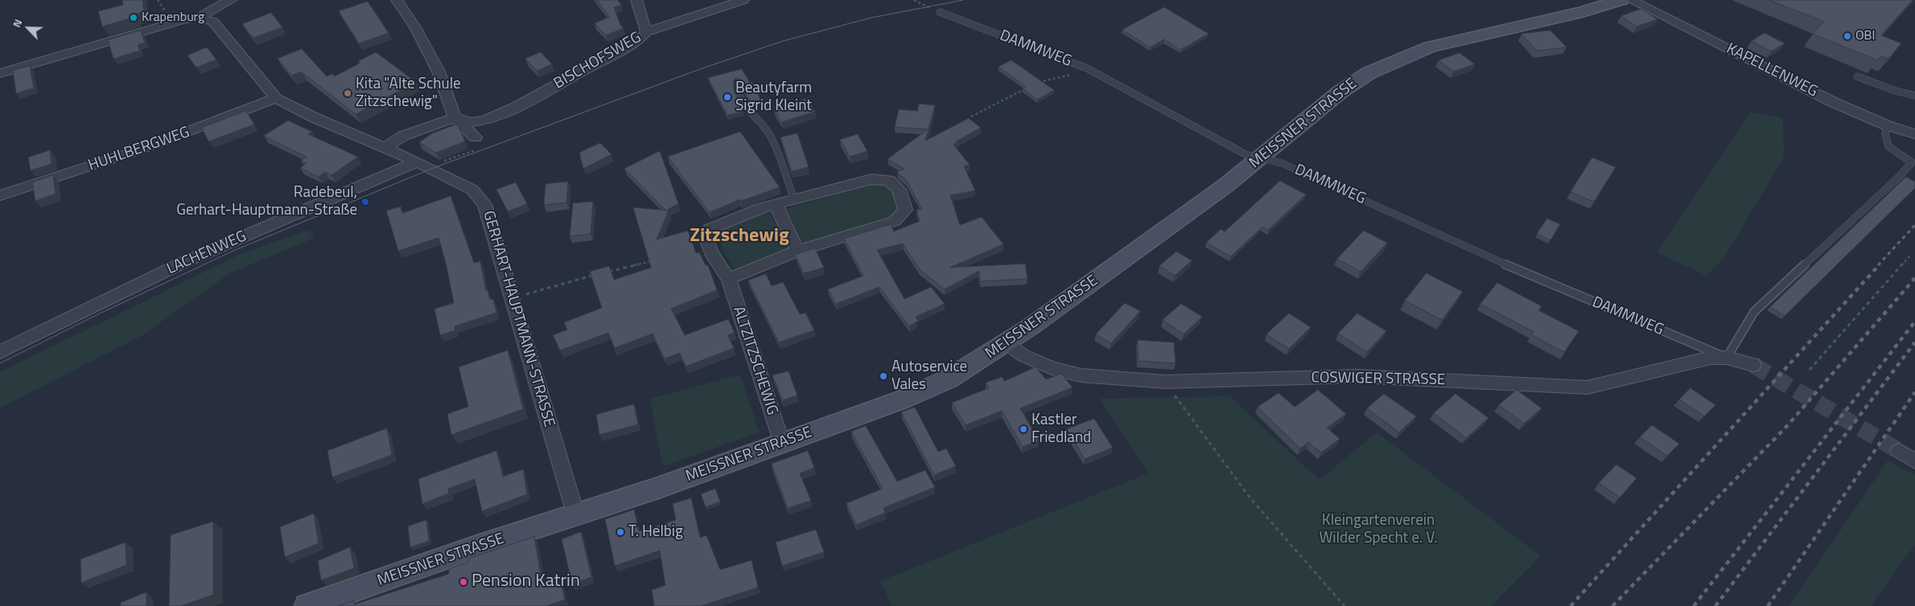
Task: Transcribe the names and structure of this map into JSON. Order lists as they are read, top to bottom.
{
  "streets": {
    "main road": ["MEISSNER STRASSE"],
    "street": [
      "BISCHOFSWEG",
      "KAPELLENWEG",
      "HUHLBERGWEG",
      "LACHENWEG",
      "GERHART-HAUPTMANN-STRASSE",
      "ALTZITZSCHEWIG",
      "COSWIGER STRASSE"
    ],
    "lane": ["DAMMWEG"]
  },
  "crossings": [
    ["DAMMWEG", "MEISSNER STRASSE"],
    ["DAMMWEG", "COSWIGER STRASSE"],
    ["MEISSNER STRASSE", "GERHART-HAUPTMANN-STRASSE"],
    ["MEISSNER STRASSE", "ALTZITZSCHEWIG"],
    ["MEISSNER STRASSE", "COSWIGER STRASSE"],
    ["HUHLBERGWEG", "GERHART-HAUPTMANN-STRASSE"],
    ["LACHENWEG", "GERHART-HAUPTMANN-STRASSE"]
  ],
  "districts": ["Zitzschewig"],
  "parks": ["Kleingartenverein Wilder Specht e. V."],
  "places": [
    "Krapenburg",
    "OBI",
    "Kita \"Alte Schule Zitzschewig\"",
    "Beautyfarm Sigrid Kleint",
    "Radebeul, Gerhart-Hauptmann-Straße",
    "Autoservice Vales",
    "Kastler Friedland",
    "T. Helbig",
    "Pension Katrin"
  ],
  "north": "top left"
}
